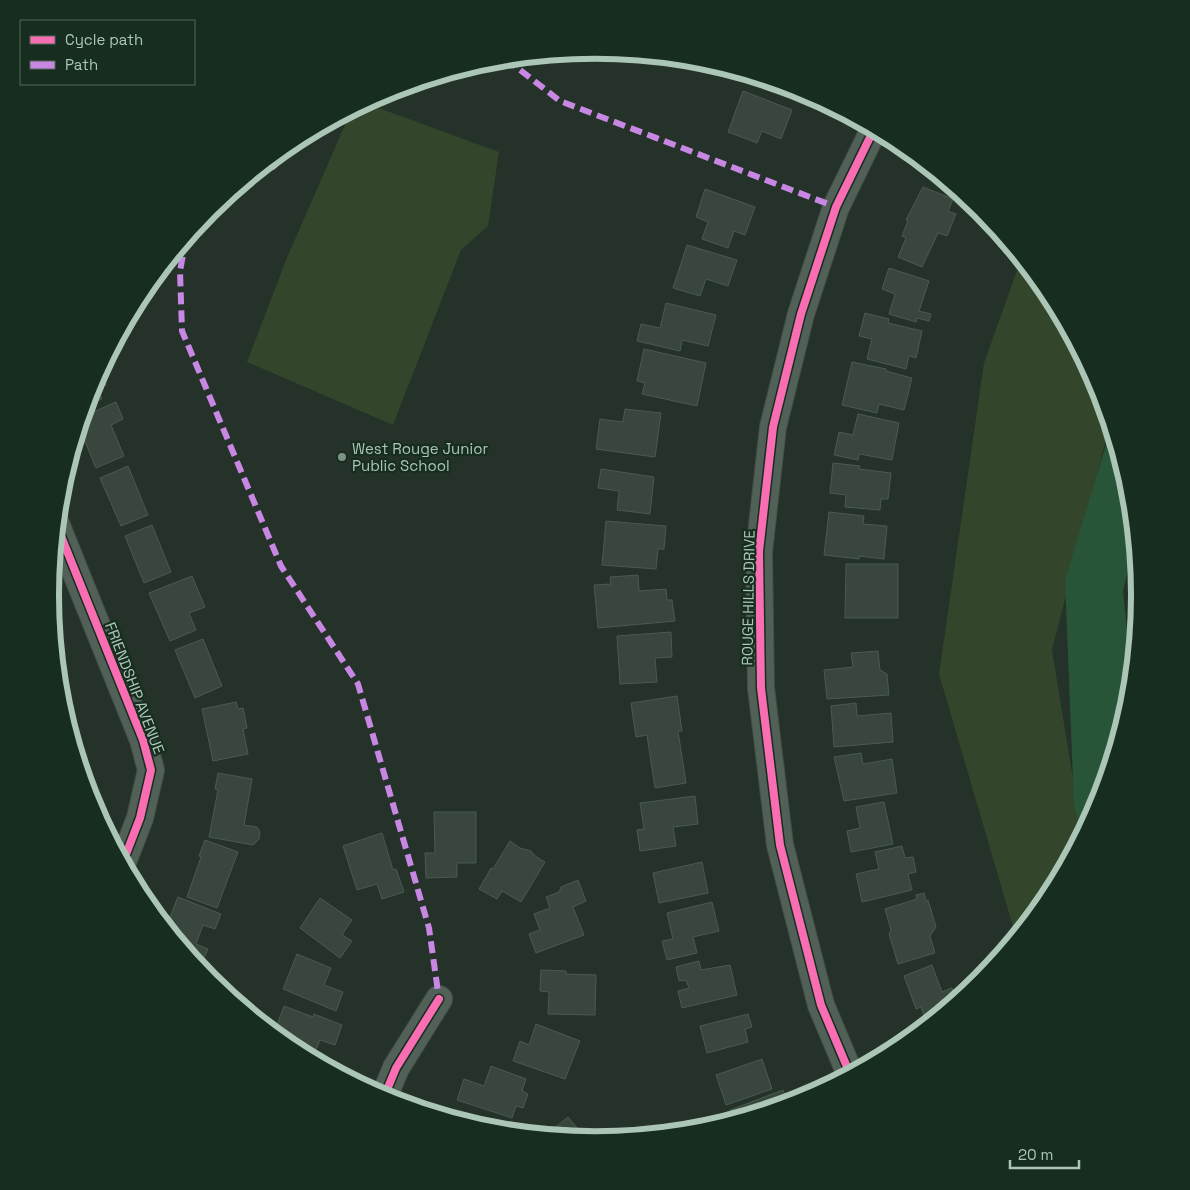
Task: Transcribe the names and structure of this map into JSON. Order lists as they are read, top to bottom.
{
  "streets": {
    "street": ["ROUGE HILLS DRIVE", "FRIENDSHIP AVENUE"]
  },
  "places": ["West Rouge Junior Public School"],
  "legend": ["Cycle path", "Path"],
  "scale_bar": "20 m"
}
